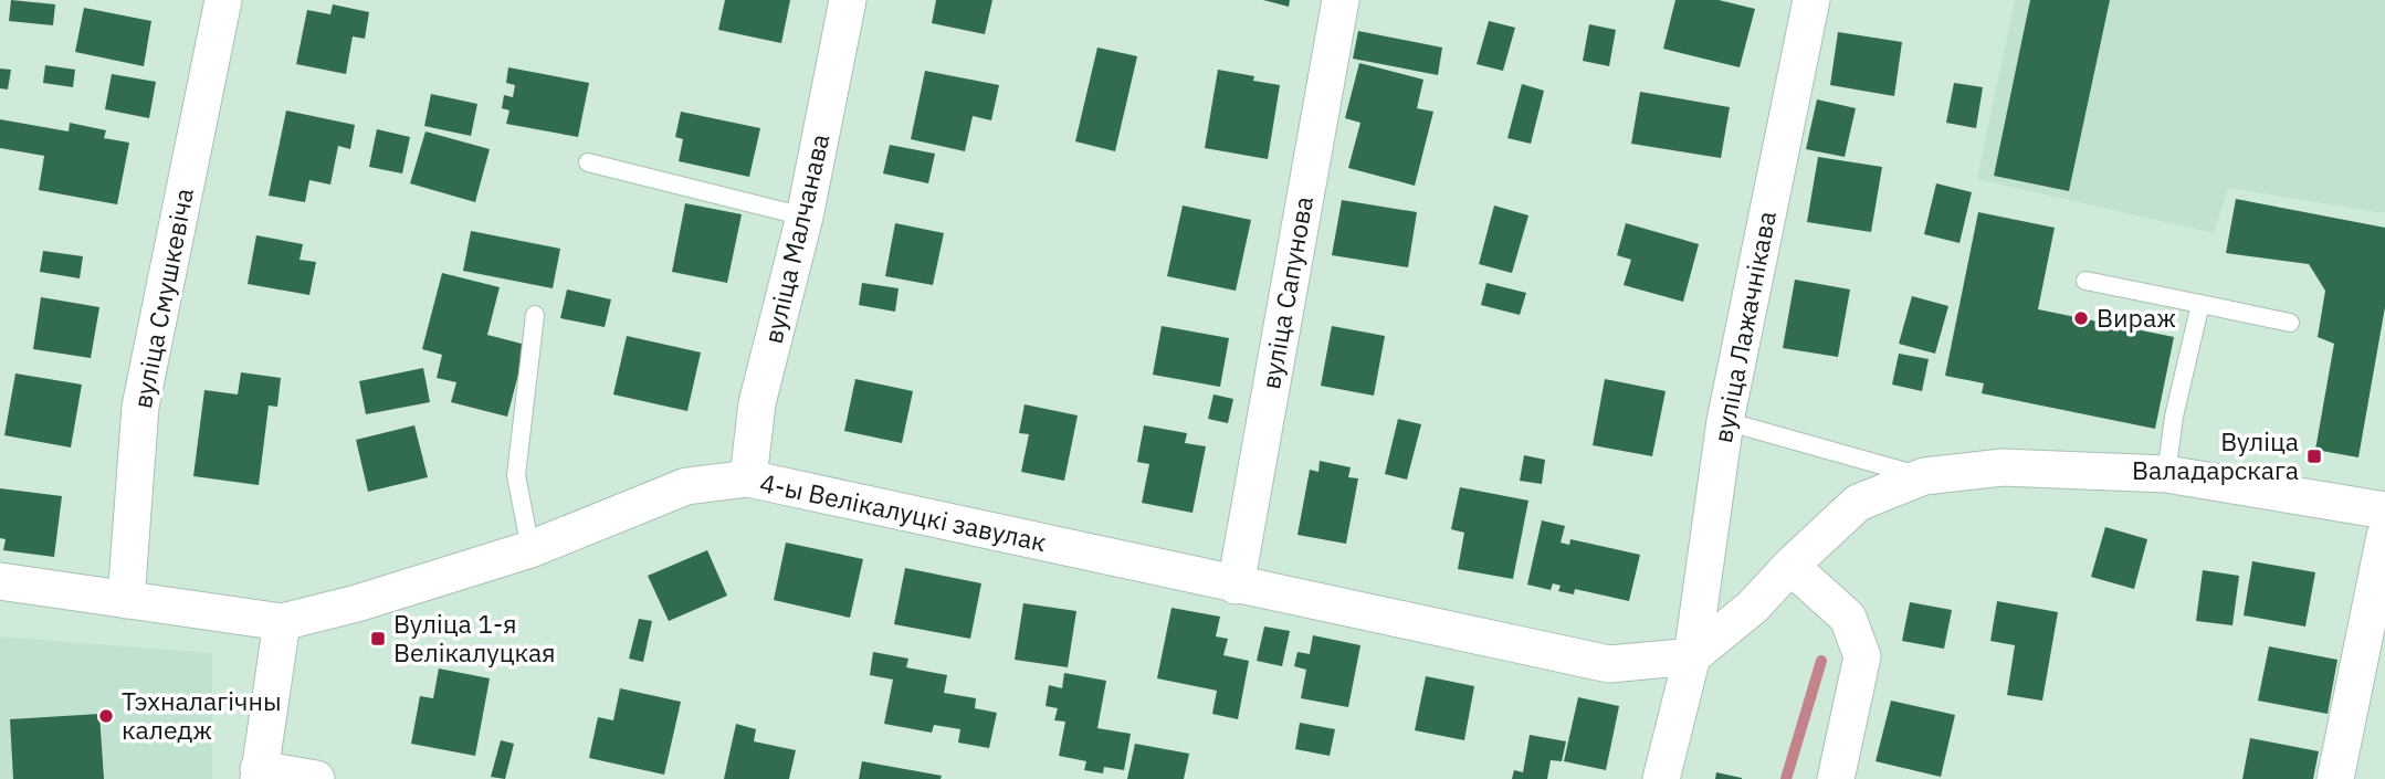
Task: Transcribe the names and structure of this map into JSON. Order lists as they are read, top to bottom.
{
  "streets": {
    "street": [
      "вуліца Малчанава",
      "вуліца Сапунова",
      "вуліца Смушкевіча",
      "вуліца Лажачнікава",
      "4-ы Велікалуцкі завулак"
    ]
  },
  "crossings": [
    ["вуліца Малчанава", "4-ы Велікалуцкі завулак"],
    ["вуліца Сапунова", "4-ы Велікалуцкі завулак"],
    ["вуліца Смушкевіча", "4-ы Велікалуцкі завулак"],
    ["вуліца Лажачнікава", "4-ы Велікалуцкі завулак"]
  ],
  "places": {
    "other": ["Вираж", "Тэхналагічны каледж"],
    "transit": ["Вуліца Валадарскага", "Вуліца 1-я Велікалуцкая"]
  }
}
